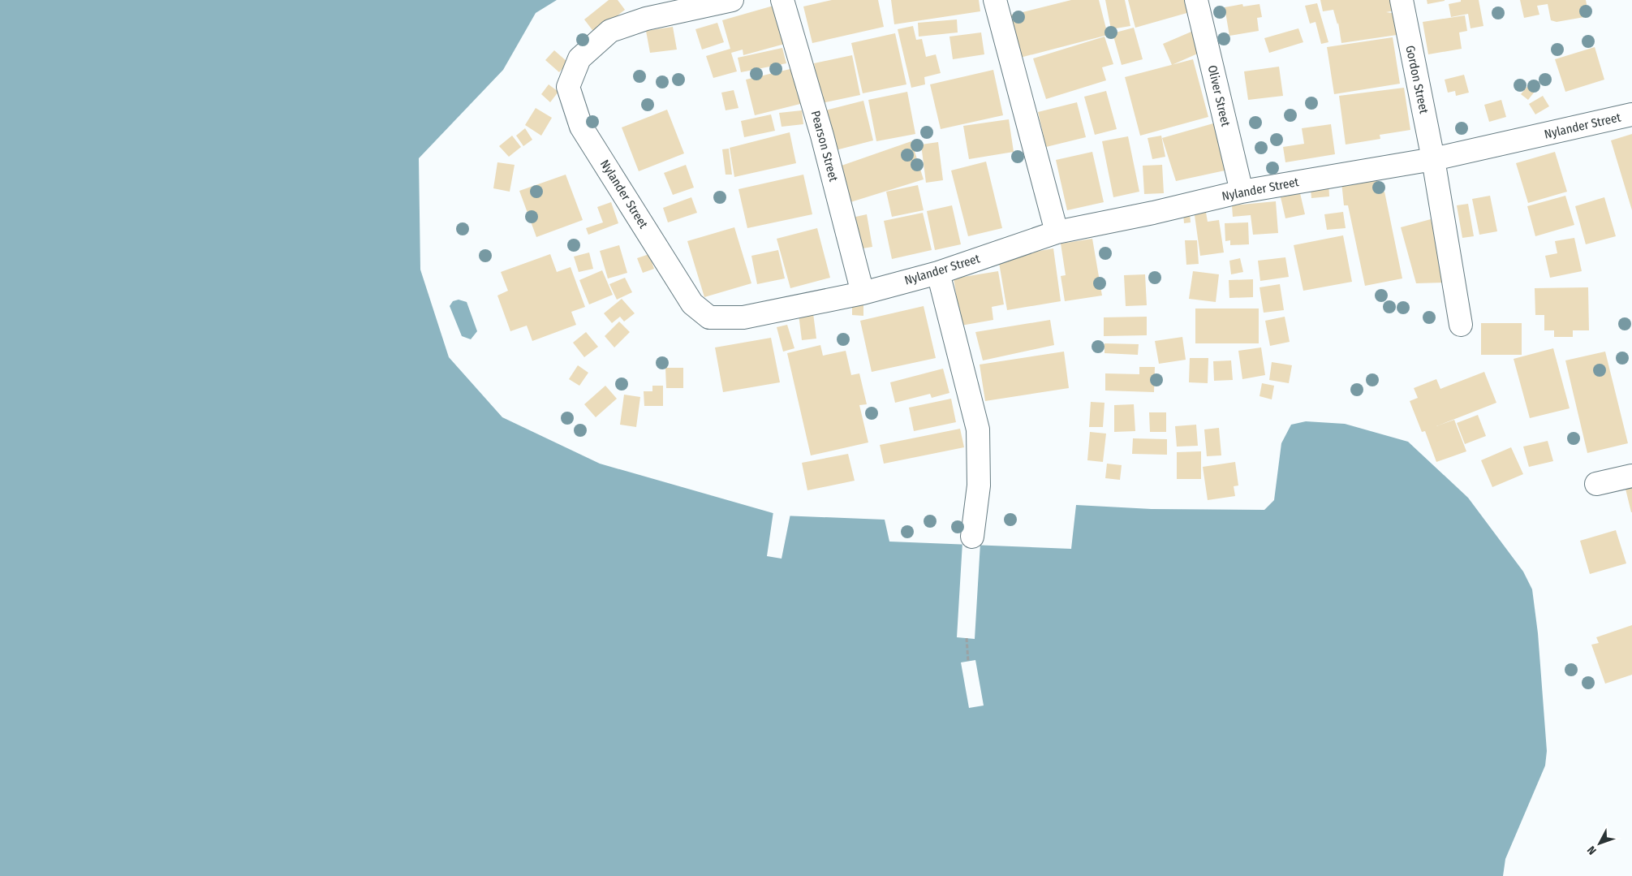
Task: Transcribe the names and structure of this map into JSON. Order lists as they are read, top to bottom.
{
  "streets": {
    "street": [
      "Gordon Street",
      "Oliver Street",
      "Nylander Street",
      "Pearson Street"
    ]
  },
  "crossings": [
    ["Gordon Street", "Nylander Street"],
    ["Oliver Street", "Nylander Street"],
    ["Nylander Street", "Pearson Street"]
  ],
  "north": "bottom left"
}
